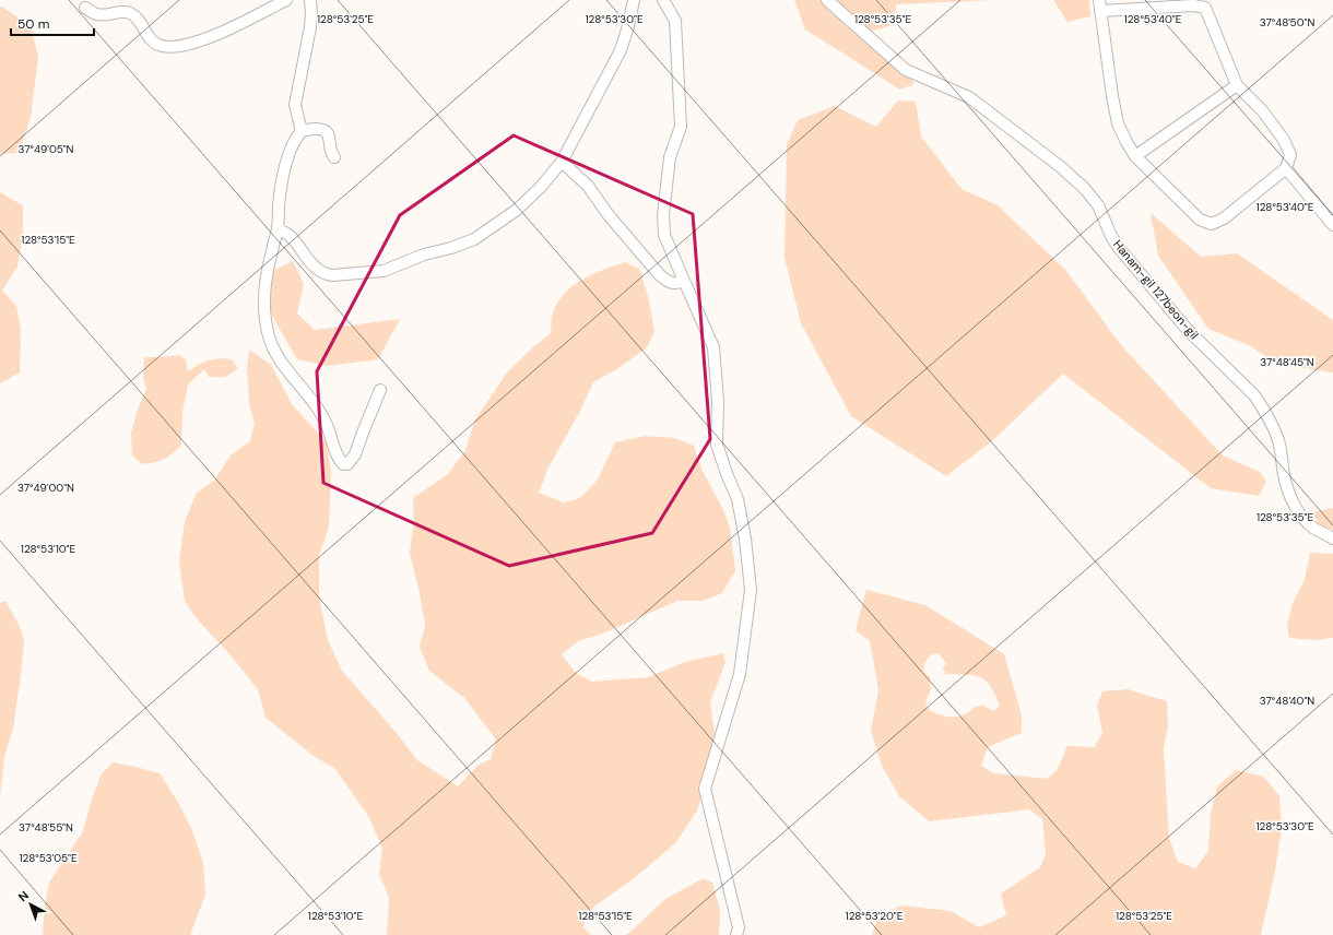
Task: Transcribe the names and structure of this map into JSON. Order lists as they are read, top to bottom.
{
  "streets": {
    "street": ["Hanam-gil 127beon-gil"]
  },
  "scale_bar": "50 m",
  "north": "top left",
  "coordinates": [
    "128°53'25\"E",
    "128°53'30\"E",
    "128°53'35\"E",
    "128°53'40\"E",
    "37°48'50\"N",
    "37°49'05\"N",
    "128°53'15\"E",
    "37°48'45\"N",
    "37°49'00\"N",
    "128°53'10\"E",
    "37°48'40\"N",
    "37°48'55\"N",
    "128°53'05\"E",
    "128°53'20\"E"
  ]
}
